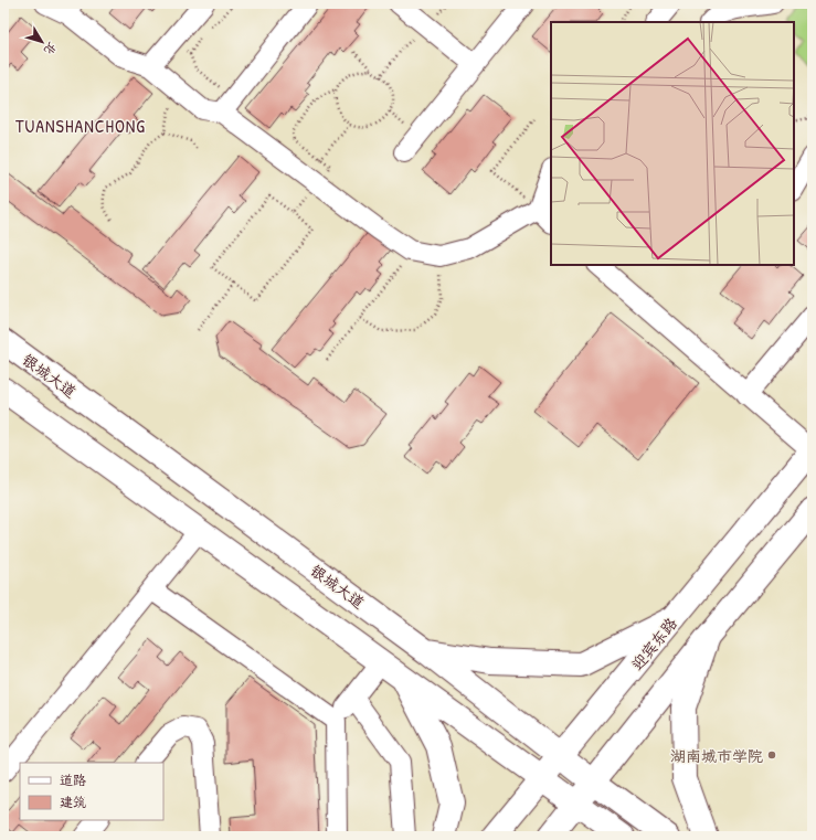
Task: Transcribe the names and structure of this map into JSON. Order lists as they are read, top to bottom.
{
  "streets": {
    "main road": ["银城大道", "迎宾东路"]
  },
  "crossings": [
    ["银城大道", "迎宾东路"]
  ],
  "districts": ["TUANSHANCHONG"],
  "places": ["湖南城市学院"],
  "legend": ["道路", "建筑"],
  "north": "bottom right"
}
